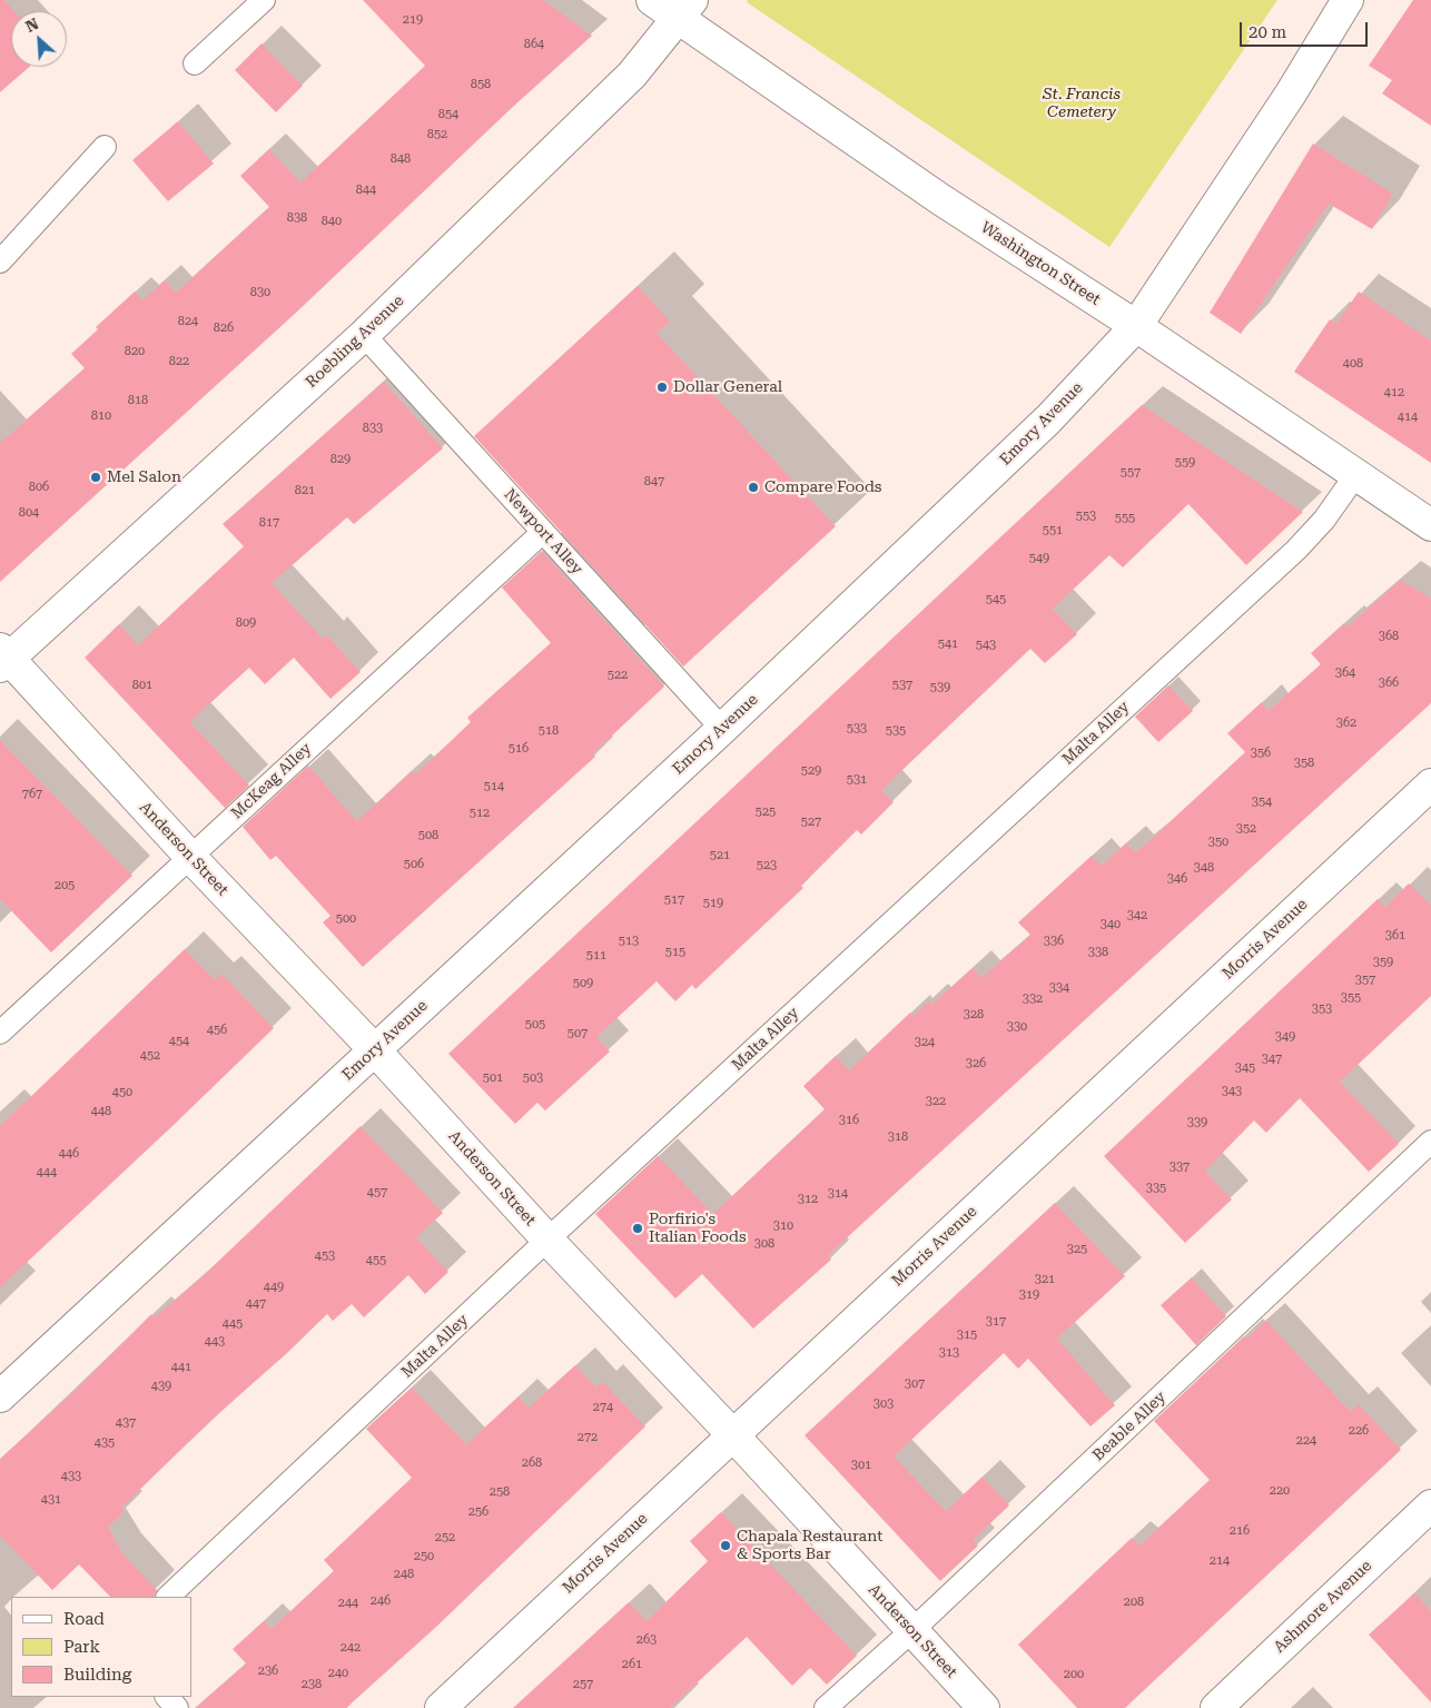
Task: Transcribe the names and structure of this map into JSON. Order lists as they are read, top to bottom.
{
  "streets": {
    "street": [
      "Washington Street",
      "Roebling Avenue",
      "Emory Avenue",
      "Anderson Street",
      "Morris Avenue",
      "Ashmore Avenue"
    ],
    "lane": [
      "Newport Alley",
      "Malta Alley",
      "McKeag Alley",
      "Beable Alley"
    ]
  },
  "crossings": [
    ["Washington Street", "Roebling Avenue"],
    ["Washington Street", "Emory Avenue"],
    ["Washington Street", "Malta Alley"],
    ["Roebling Avenue", "Newport Alley"],
    ["Roebling Avenue", "Anderson Street"],
    ["Emory Avenue", "Newport Alley"],
    ["Emory Avenue", "Anderson Street"],
    ["Newport Alley", "McKeag Alley"],
    ["Malta Alley", "Anderson Street"],
    ["McKeag Alley", "Anderson Street"],
    ["Anderson Street", "Morris Avenue"],
    ["Anderson Street", "Beable Alley"]
  ],
  "parks": ["St. Francis Cemetery"],
  "places": [
    "Dollar General",
    "Mel Salon",
    "Compare Foods",
    "Porfirio's Italian Foods",
    "Chapala Restaurant & Sports Bar"
  ],
  "house_numbers": [
    "219",
    "864",
    "858",
    "854",
    "852",
    "848",
    "844",
    "838",
    "840",
    "830",
    "824",
    "826",
    "820",
    "822",
    "408",
    "412",
    "818",
    "810",
    "414",
    "833",
    "829",
    "559",
    "557",
    "847",
    "806",
    "821",
    "804",
    "553",
    "555",
    "817",
    "551",
    "549",
    "545",
    "809",
    "368",
    "541",
    "543",
    "364",
    "522",
    "366",
    "801",
    "537",
    "539",
    "362",
    "533",
    "518",
    "535",
    "516",
    "356",
    "358",
    "529",
    "531",
    "514",
    "767",
    "354",
    "525",
    "512",
    "527",
    "352",
    "508",
    "350",
    "521",
    "506",
    "523",
    "348",
    "346",
    "205",
    "517",
    "519",
    "342",
    "500",
    "340",
    "361",
    "513",
    "336",
    "515",
    "338",
    "511",
    "359",
    "357",
    "509",
    "334",
    "355",
    "332",
    "353",
    "328",
    "505",
    "330",
    "456",
    "507",
    "349",
    "454",
    "324",
    "452",
    "347",
    "326",
    "345",
    "501",
    "503",
    "343",
    "450",
    "322",
    "448",
    "316",
    "339",
    "318",
    "446",
    "337",
    "444",
    "335",
    "457",
    "314",
    "312",
    "310",
    "308",
    "325",
    "453",
    "455",
    "321",
    "449",
    "319",
    "447",
    "317",
    "445",
    "315",
    "443",
    "313",
    "441",
    "307",
    "439",
    "303",
    "274",
    "437",
    "226",
    "272",
    "224",
    "435",
    "268",
    "301",
    "433",
    "220",
    "258",
    "431",
    "256",
    "216",
    "252",
    "250",
    "214",
    "248",
    "246",
    "208",
    "244",
    "263",
    "242",
    "261",
    "236",
    "240",
    "200",
    "238",
    "257"
  ],
  "legend": ["Road", "Park", "Building"],
  "scale_bar": "20 m",
  "north": "top left"
}
